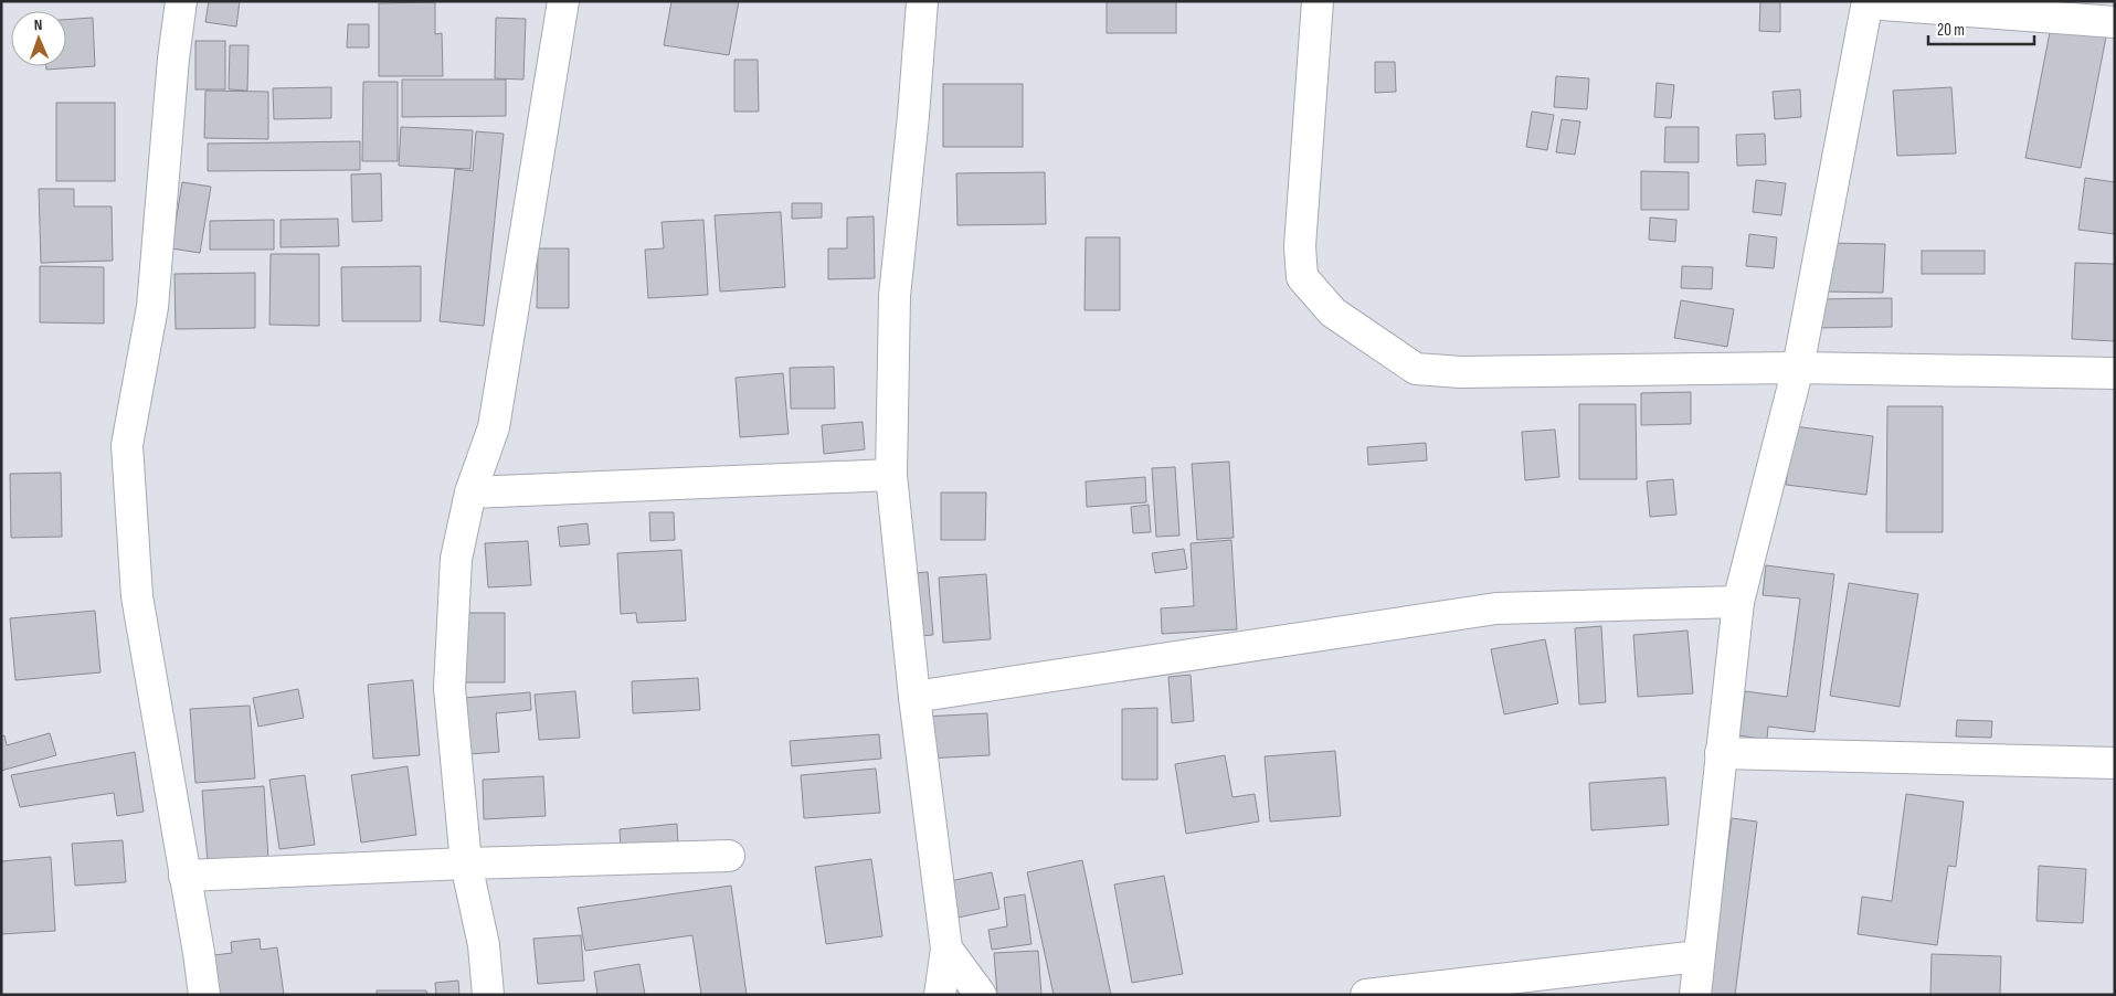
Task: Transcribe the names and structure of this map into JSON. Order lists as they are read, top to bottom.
{
  "scale_bar": "20 m",
  "north": "top"
}
